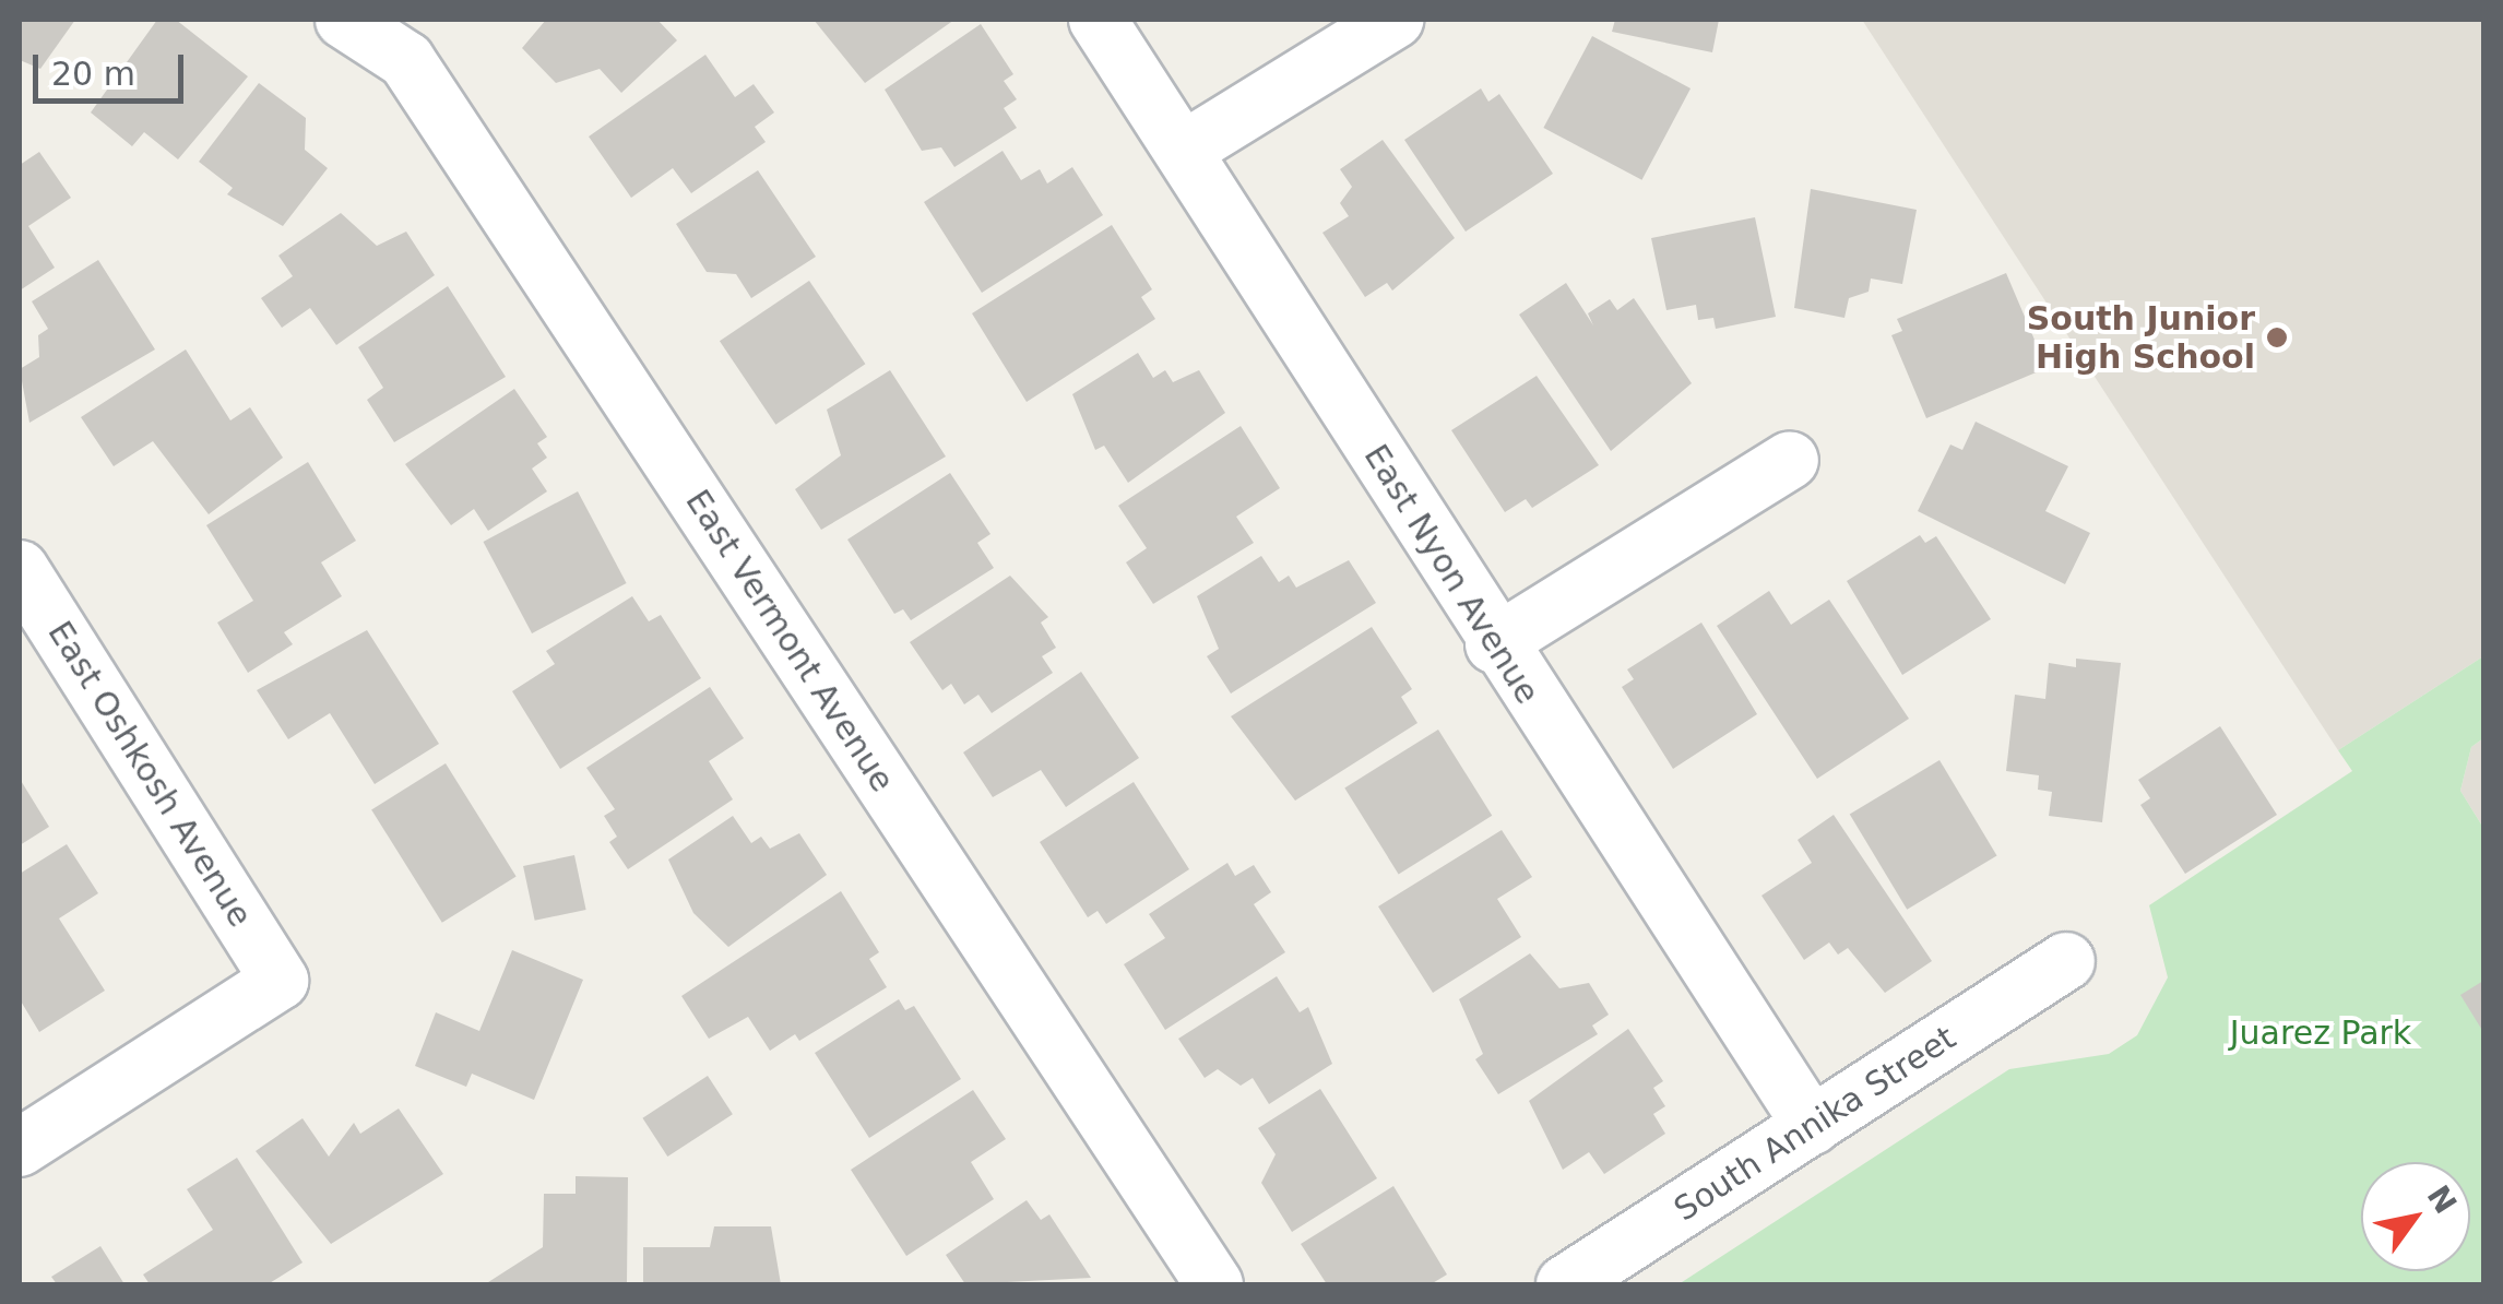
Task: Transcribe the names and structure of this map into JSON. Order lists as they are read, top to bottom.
{
  "streets": {
    "street": [
      "East Nyon Avenue",
      "East Vermont Avenue",
      "East Oshkosh Avenue",
      "South Annika Street"
    ]
  },
  "crossings": [
    ["East Nyon Avenue", "South Annika Street"]
  ],
  "parks": ["Juarez Park"],
  "places": ["South Junior High School"],
  "scale_bar": "20 m",
  "north": "top right"
}
